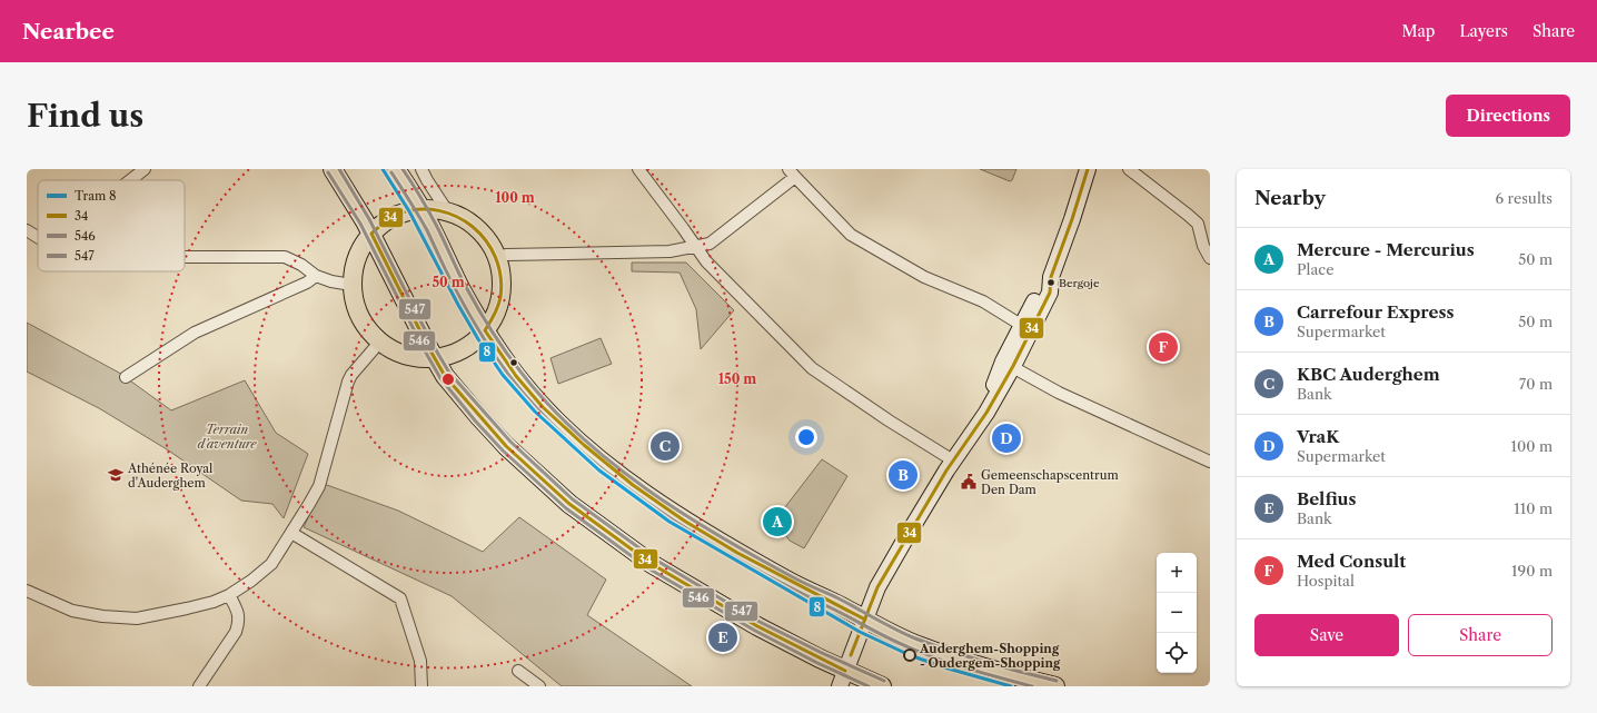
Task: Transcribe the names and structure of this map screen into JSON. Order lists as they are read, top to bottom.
{
  "parks": ["Terrain d'aventure"],
  "places": {
    "other": ["Bergoje", "Auderghem-Shopping - Oudergem-Shopping"],
    "school or university": ["Athénée Royal d'Auderghem"],
    "public building": ["Gemeenschapscentrum Den Dam"]
  },
  "lines": [
    "tram line 8",
    "transit line 34",
    "transit line 547",
    "transit line 546"
  ],
  "legend": [
    "Tram 8",
    "34",
    "546",
    "547"
  ],
  "page": {
    "header": "Nearbee",
    "nav": ["Map", "Layers", "Share"],
    "buttons": [
      "Directions",
      ["Save", "Share"]
    ],
    "title": "Find us",
    "heading": ["Nearby", "6 results"],
    "list": [
      {
        "mark": "A",
        "name": "Mercure - Mercurius",
        "note": "Place",
        "value": "50 m"
      },
      {
        "mark": "B",
        "name": "Carrefour Express",
        "note": "Supermarket",
        "value": "50 m"
      },
      {
        "mark": "C",
        "name": "KBC Auderghem",
        "note": "Bank",
        "value": "70 m"
      },
      {
        "mark": "D",
        "name": "VraK",
        "note": "Supermarket",
        "value": "100 m"
      },
      {
        "mark": "E",
        "name": "Belfius",
        "note": "Bank",
        "value": "110 m"
      },
      {
        "mark": "F",
        "name": "Med Consult",
        "note": "Hospital",
        "value": "190 m"
      }
    ],
    "pins": [
      "F",
      "D",
      "C",
      "B",
      "A",
      "E"
    ],
    "map_buttons": ["+", "−"]
  },
  "rings": ["100 m", "50 m", "150 m"]
}
